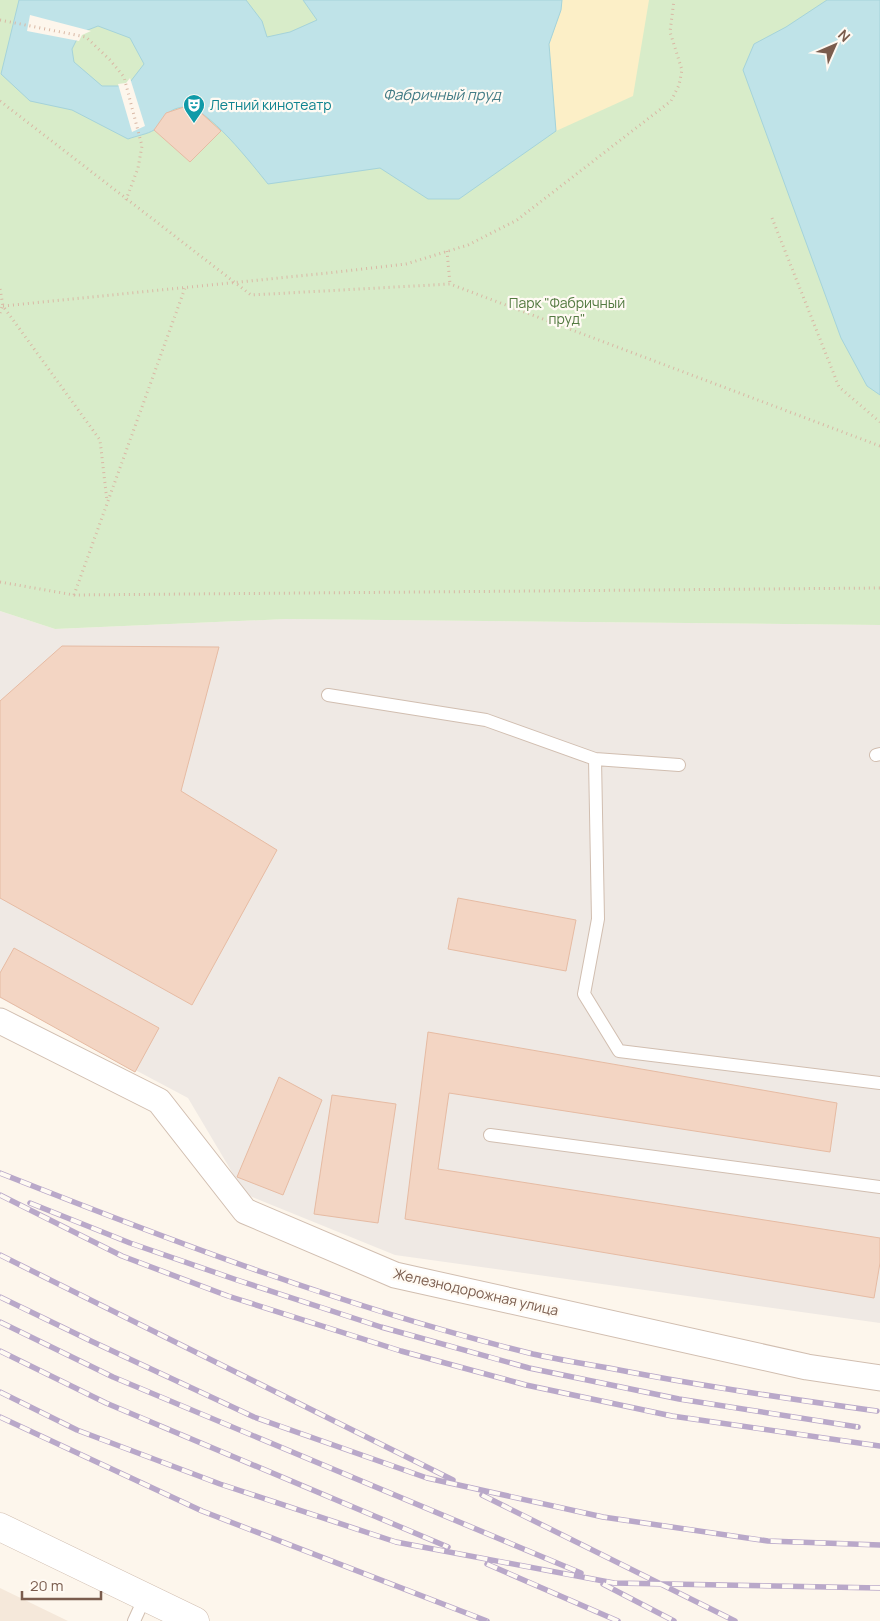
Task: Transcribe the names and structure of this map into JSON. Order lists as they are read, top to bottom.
{
  "streets": {
    "street": ["Железнодорожная улица"]
  },
  "water": ["Фабричный пруд"],
  "parks": ["Парк \"Фабричный пруд\""],
  "places": {
    "theatre": ["Летний кинотеатр"]
  },
  "scale_bar": "20 m",
  "north": "top right"
}
